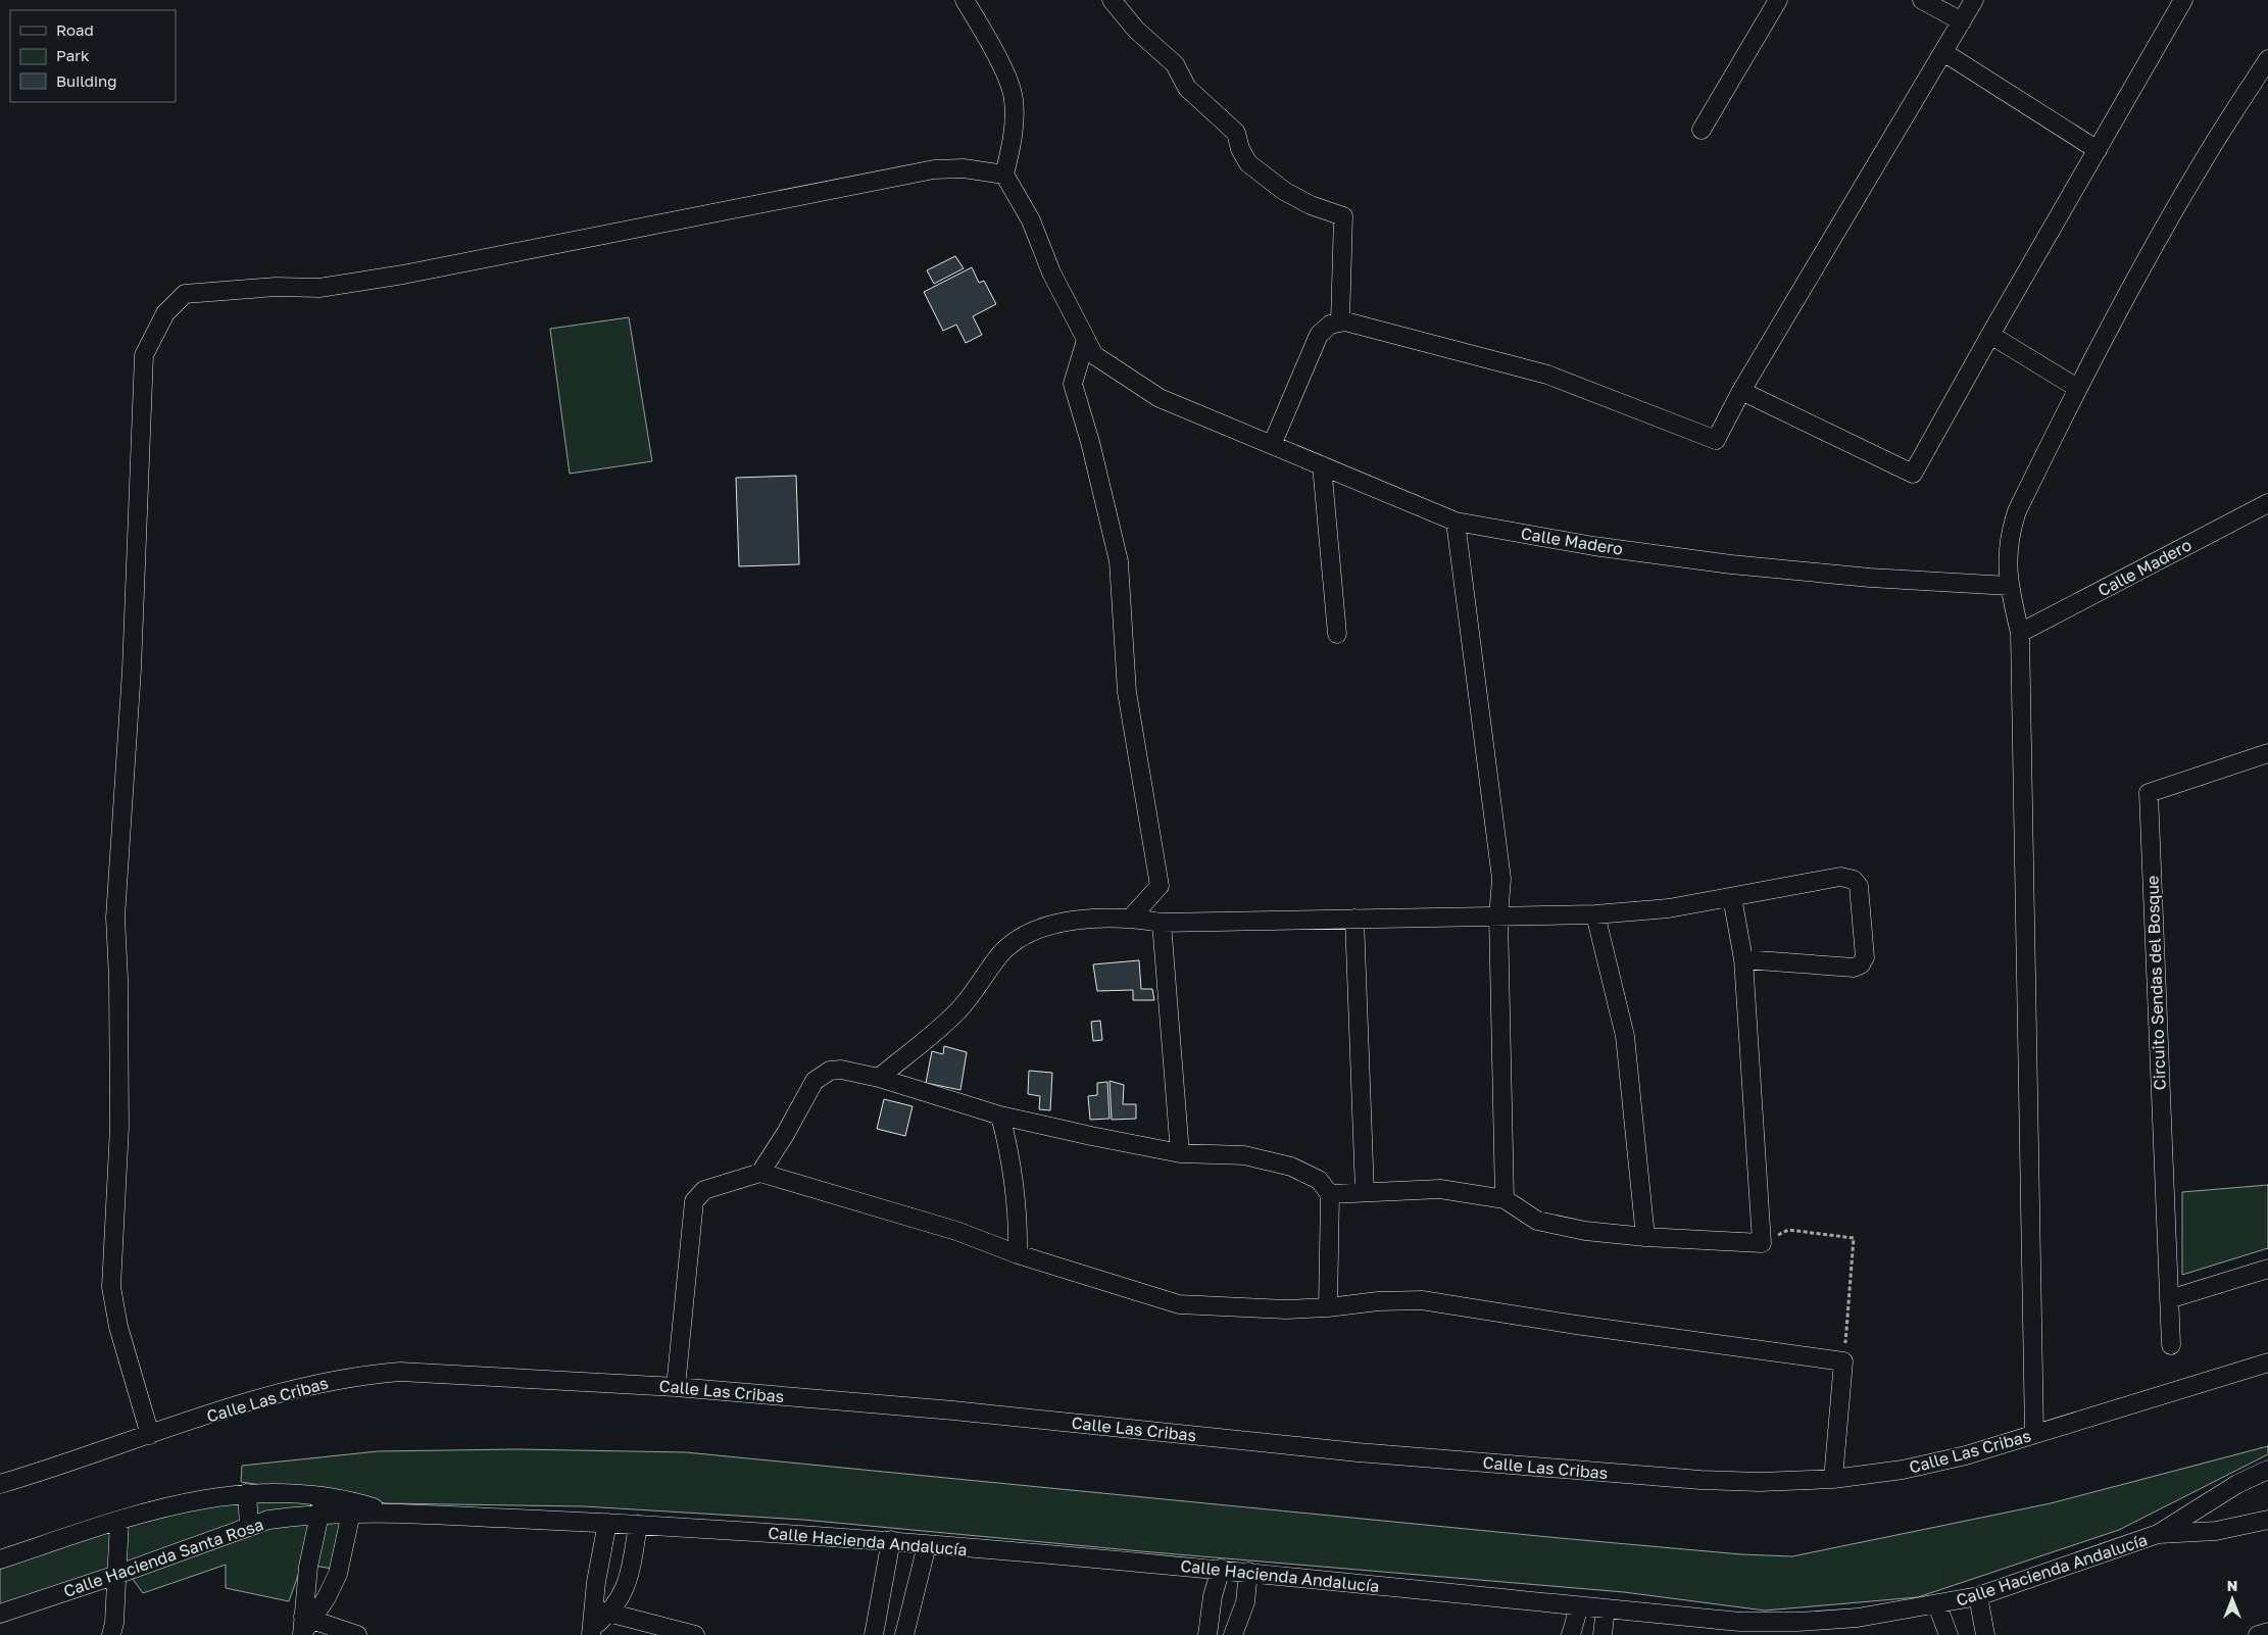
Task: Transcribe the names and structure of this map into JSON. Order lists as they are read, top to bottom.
{
  "streets": {
    "street": [
      "Calle Madero",
      "Circuito Sendas del Bosque",
      "Calle Las Cribas",
      "Calle Hacienda Andalucía",
      "Calle Hacienda Santa Rosa"
    ]
  },
  "crossings": [
    ["Calle Hacienda Andalucía", "Calle Hacienda Santa Rosa"]
  ],
  "legend": ["Road", "Park", "Building"],
  "north": "top"
}
